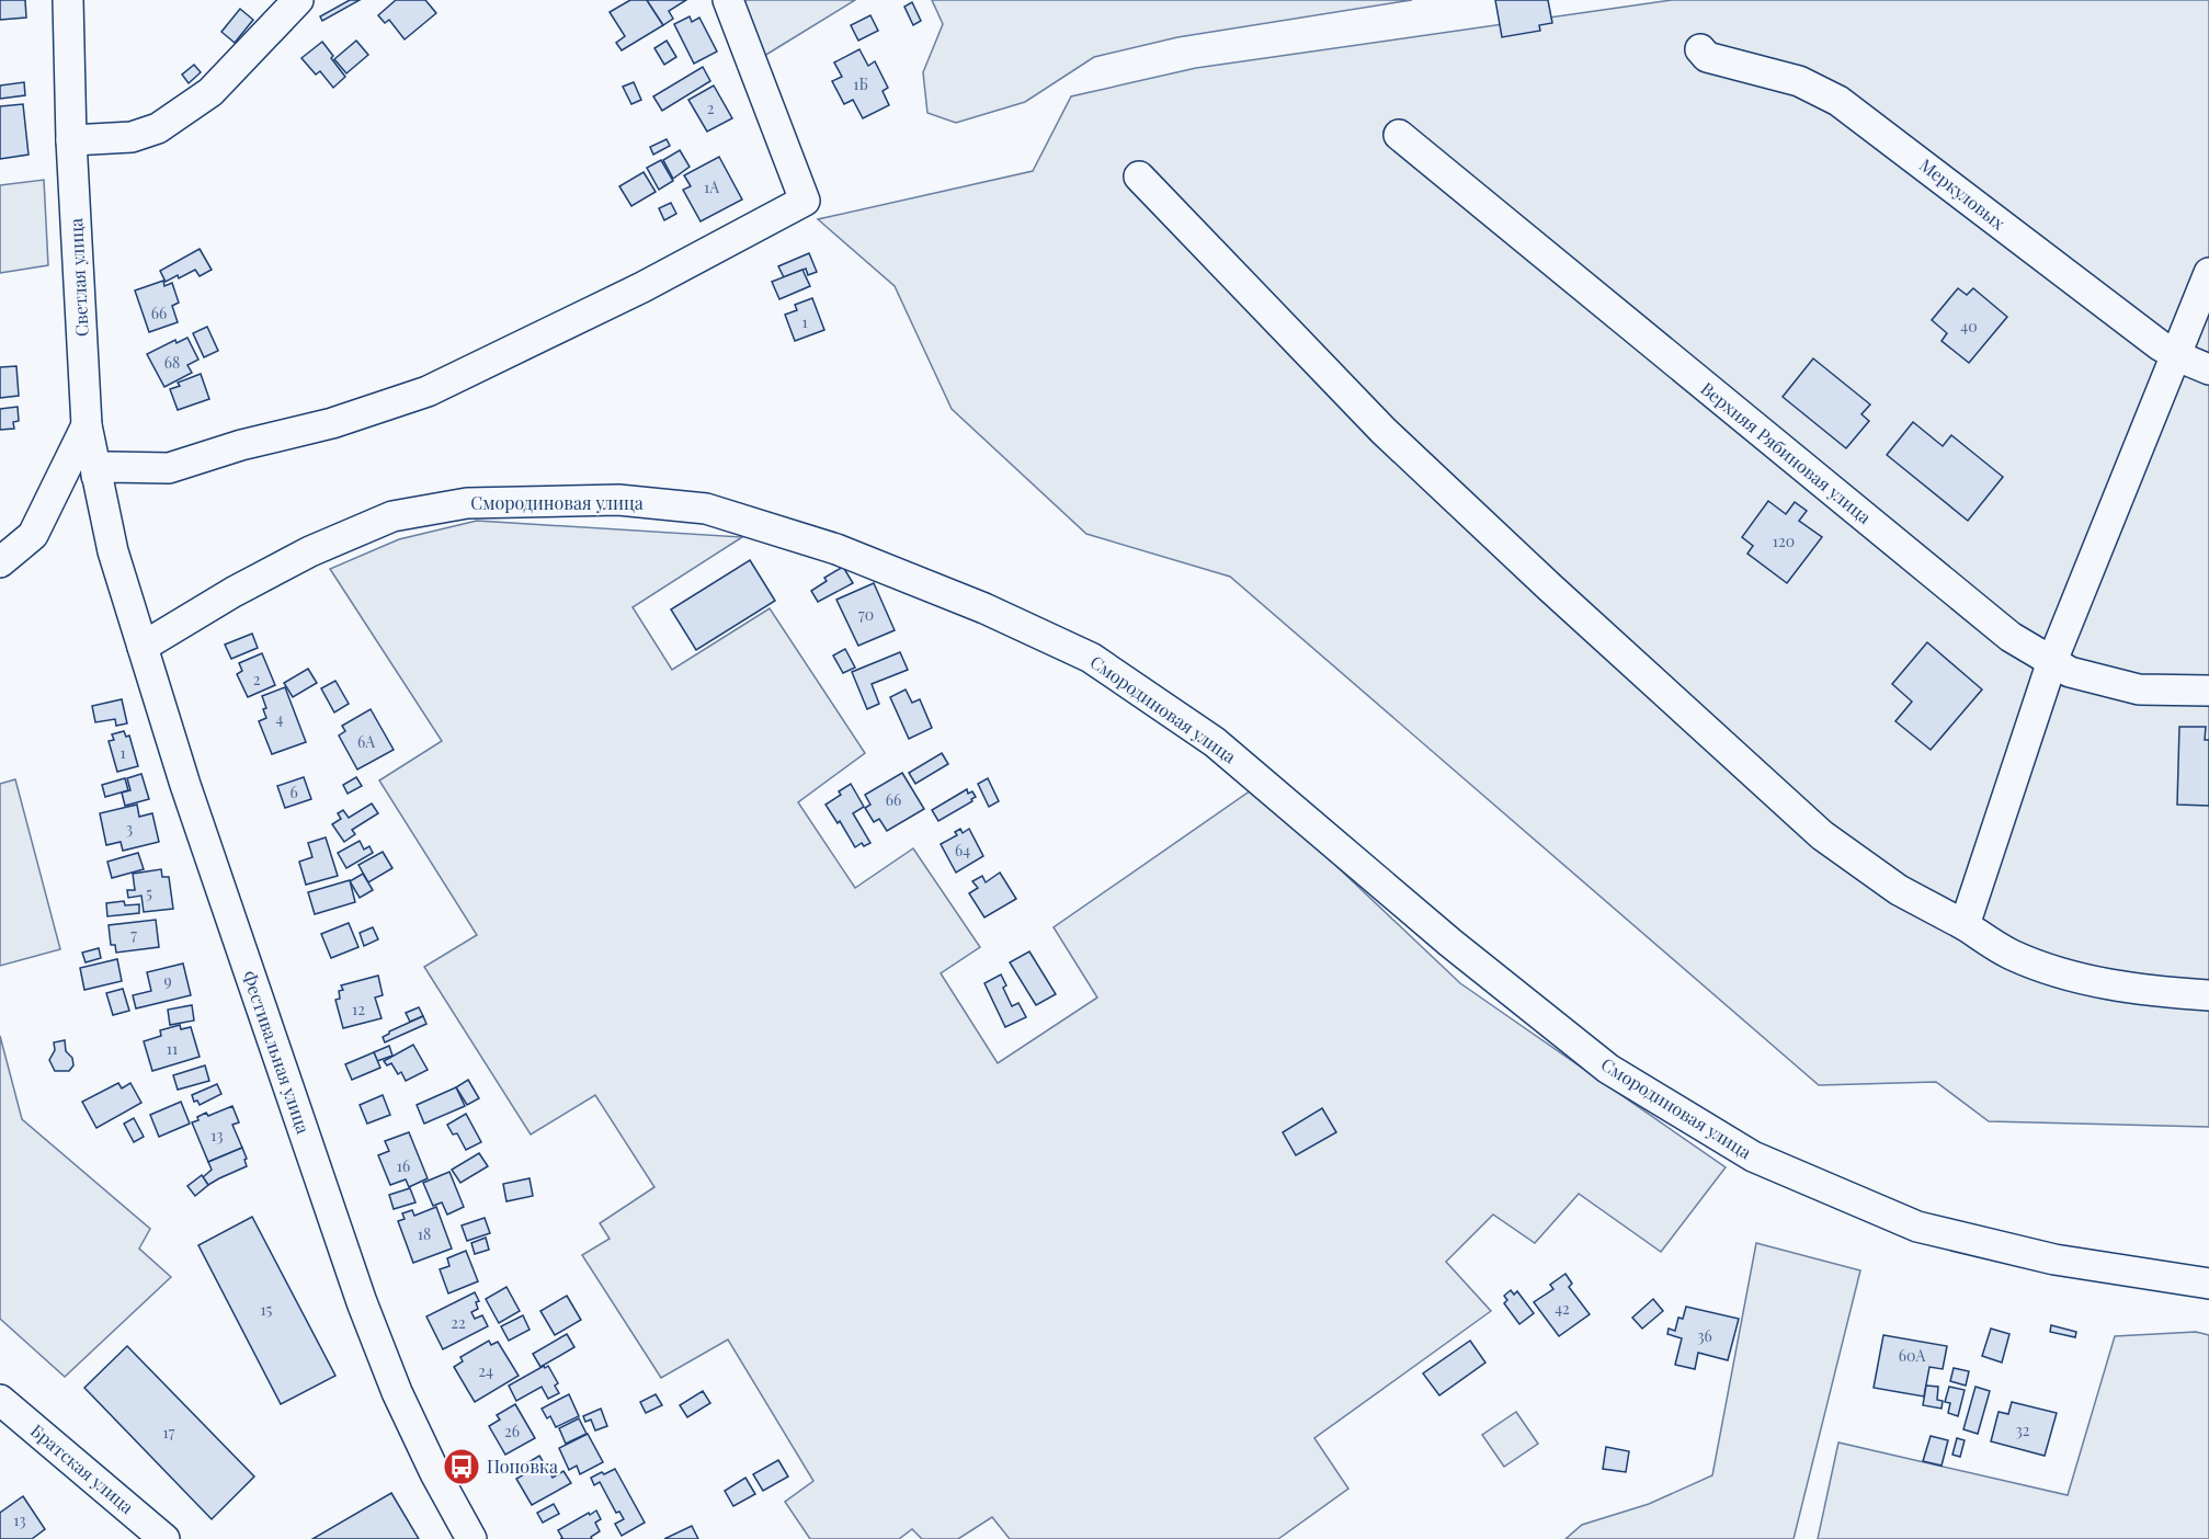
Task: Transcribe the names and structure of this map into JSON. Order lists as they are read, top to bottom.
{
  "streets": {
    "street": [
      "Меркуловых",
      "Светлая улица",
      "Верхняя Рябиновая улица",
      "Смородиновая улица",
      "Фестивальная улица",
      "Братская улица"
    ]
  },
  "crossings": [
    ["Светлая улица", "Фестивальная улица"],
    ["Смородиновая улица", "Фестивальная улица"]
  ],
  "places": {
    "bus stop": ["Поповка"]
  },
  "house_numbers": [
    "1Б",
    "2",
    "1А",
    "66",
    "1",
    "40",
    "68",
    "120",
    "70",
    "2",
    "4",
    "6А",
    "1",
    "6",
    "66",
    "3",
    "64",
    "5",
    "7",
    "9",
    "12",
    "11",
    "13",
    "16",
    "18",
    "42",
    "15",
    "22",
    "36",
    "60А",
    "24",
    "32",
    "26",
    "17",
    "13"
  ]
}
